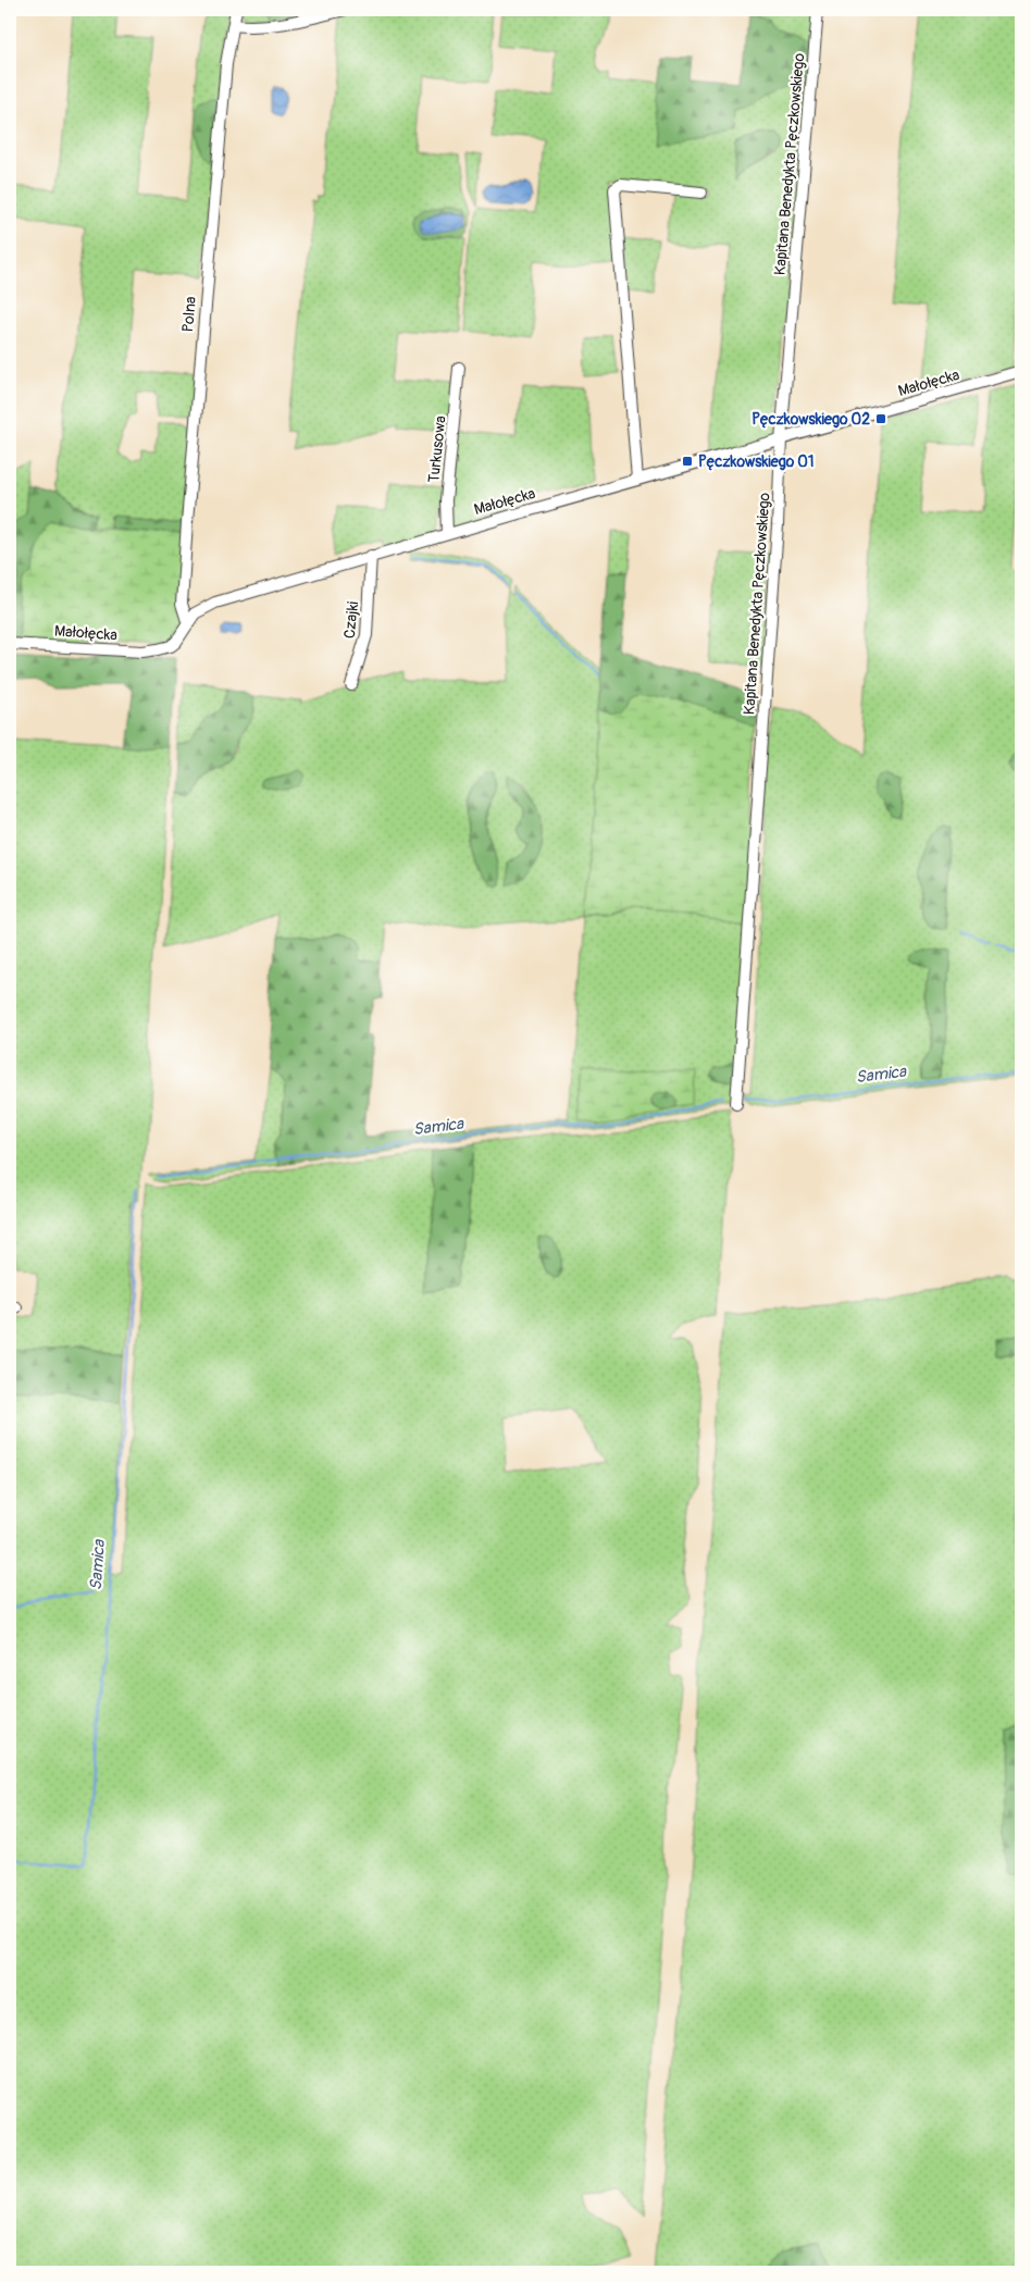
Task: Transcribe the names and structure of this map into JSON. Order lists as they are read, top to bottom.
{
  "streets": {
    "street": [
      "Kapitana Benedykta Pęczkowskiego",
      "Polna",
      "Małołęcka",
      "Turkusowa",
      "Czajki"
    ]
  },
  "crossings": [
    ["Kapitana Benedykta Pęczkowskiego", "Małołęcka"],
    ["Polna", "Małołęcka"],
    ["Małołęcka", "Turkusowa"],
    ["Małołęcka", "Czajki"]
  ],
  "water": ["Samica"],
  "places": {
    "transit": ["Pęczkowskiego 02", "Pęczkowskiego 01"]
  }
}
